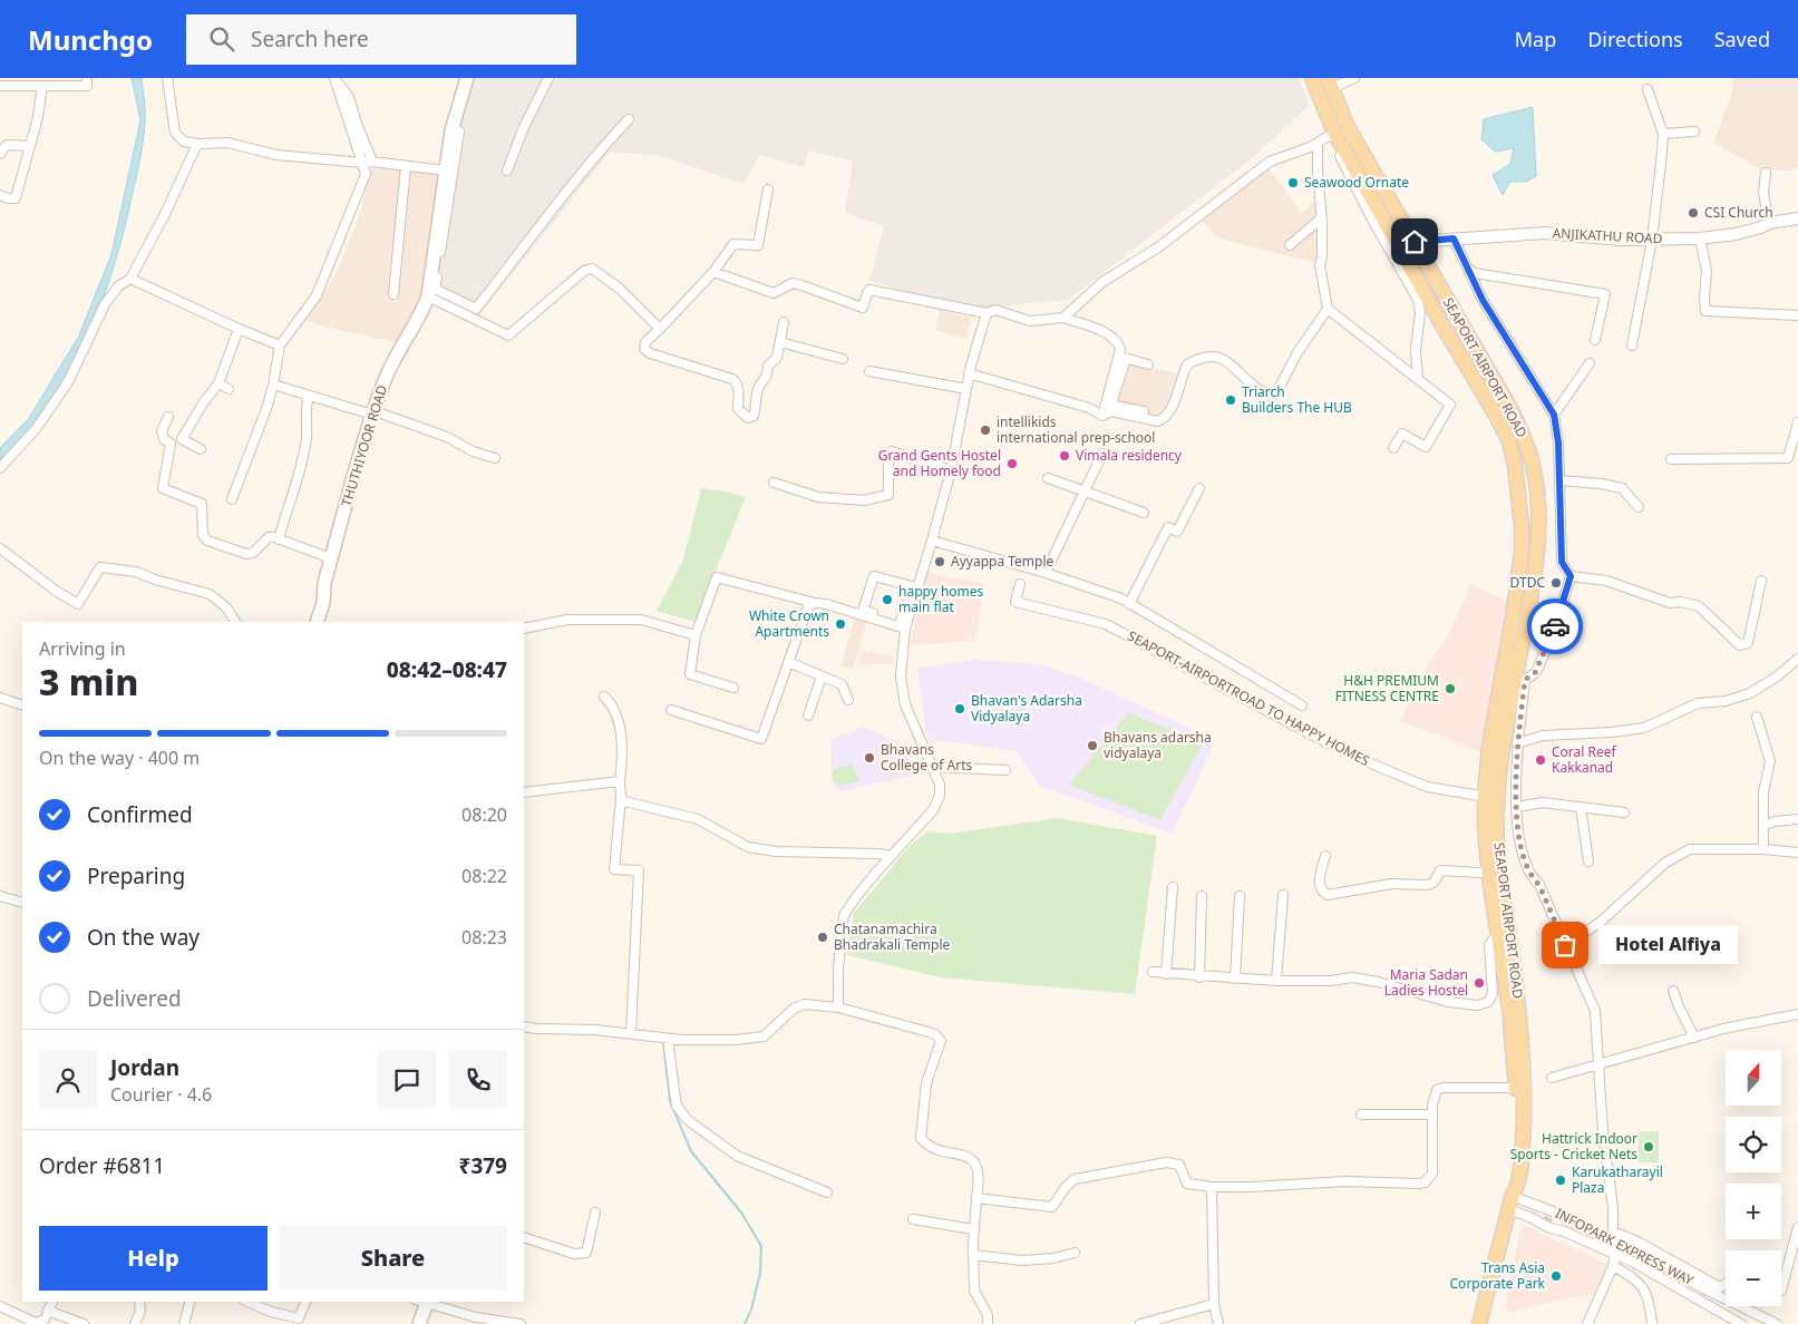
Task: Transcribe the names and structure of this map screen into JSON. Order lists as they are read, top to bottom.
{
  "streets": {
    "main road": ["SEAPORT AIRPORT ROAD", "THUTHIYOOR ROAD"],
    "street": ["ANJIKATHU ROAD", "SEAPORT-AIRPORTROAD TO HAPPY HOMES", "INFOPARK EXPRESS WAY"]
  },
  "crossings": [
    ["ANJIKATHU ROAD", "SEAPORT AIRPORT ROAD"],
    ["SEAPORT AIRPORT ROAD", "SEAPORT-AIRPORTROAD TO HAPPY HOMES"],
    ["SEAPORT AIRPORT ROAD", "INFOPARK EXPRESS WAY"]
  ],
  "places": [
    "Seawood Ornate",
    "CSI Church",
    "Triarch Builders The HUB",
    "intellikids international prep-school",
    "Vimala residency",
    "Grand Gents Hostel and Homely food",
    "Ayyappa Temple",
    "DTDC",
    "happy homes main flat",
    "White Crown Apartments",
    "H&H PREMIUM FITNESS CENTRE",
    "Bhavan's Adarsha Vidyalaya",
    "Bhavans adarsha vidyalaya",
    "Bhavans College of Arts",
    "Coral Reef Kakkanad",
    "Chatanamachira Bhadrakali Temple",
    "Hotel Alfiya",
    "Maria Sadan Ladies Hostel",
    "Hattrick Indoor Sports - Cricket Nets",
    "Karukatharayil Plaza",
    "Trans Asia Corporate Park"
  ],
  "north": "top",
  "page": {
    "header": "Munchgo",
    "search": "Search here",
    "nav": ["Map", "Directions", "Saved"],
    "heading": ["3 min", "Arriving in", "08:42–08:47"],
    "panel": [
      "Jordan",
      "Courier · 4.6",
      "Order #6811",
      "₹379"
    ],
    "bar": "On the way · 400 m",
    "list": [
      ["Confirmed", "08:20"],
      ["Preparing", "08:22"],
      ["On the way", "08:23"],
      "Delivered"
    ],
    "bubble": "Hotel Alfiya",
    "map_buttons": ["+", "−"],
    "buttons": ["Help", "Share"]
  }
}
